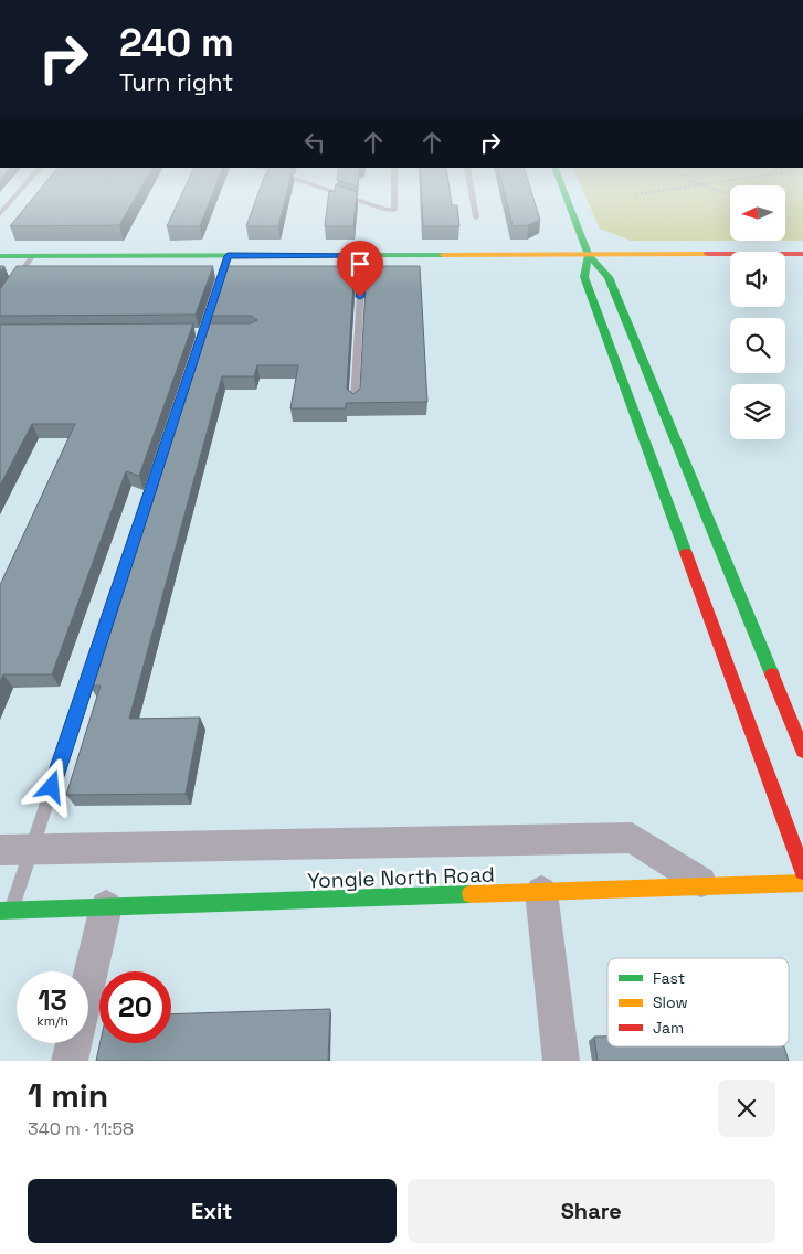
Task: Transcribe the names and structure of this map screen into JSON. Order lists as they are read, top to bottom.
{
  "streets": {
    "street": ["Yongle North Road"]
  },
  "legend": ["Fast", "Slow", "Jam"],
  "north": "left",
  "page": {
    "turn": ["240 m", "Turn right"],
    "speed": "13 km/h",
    "limit": "20",
    "heading": ["1 min", "340 m · 11:58"],
    "buttons": ["Exit", "Share"]
  }
}
